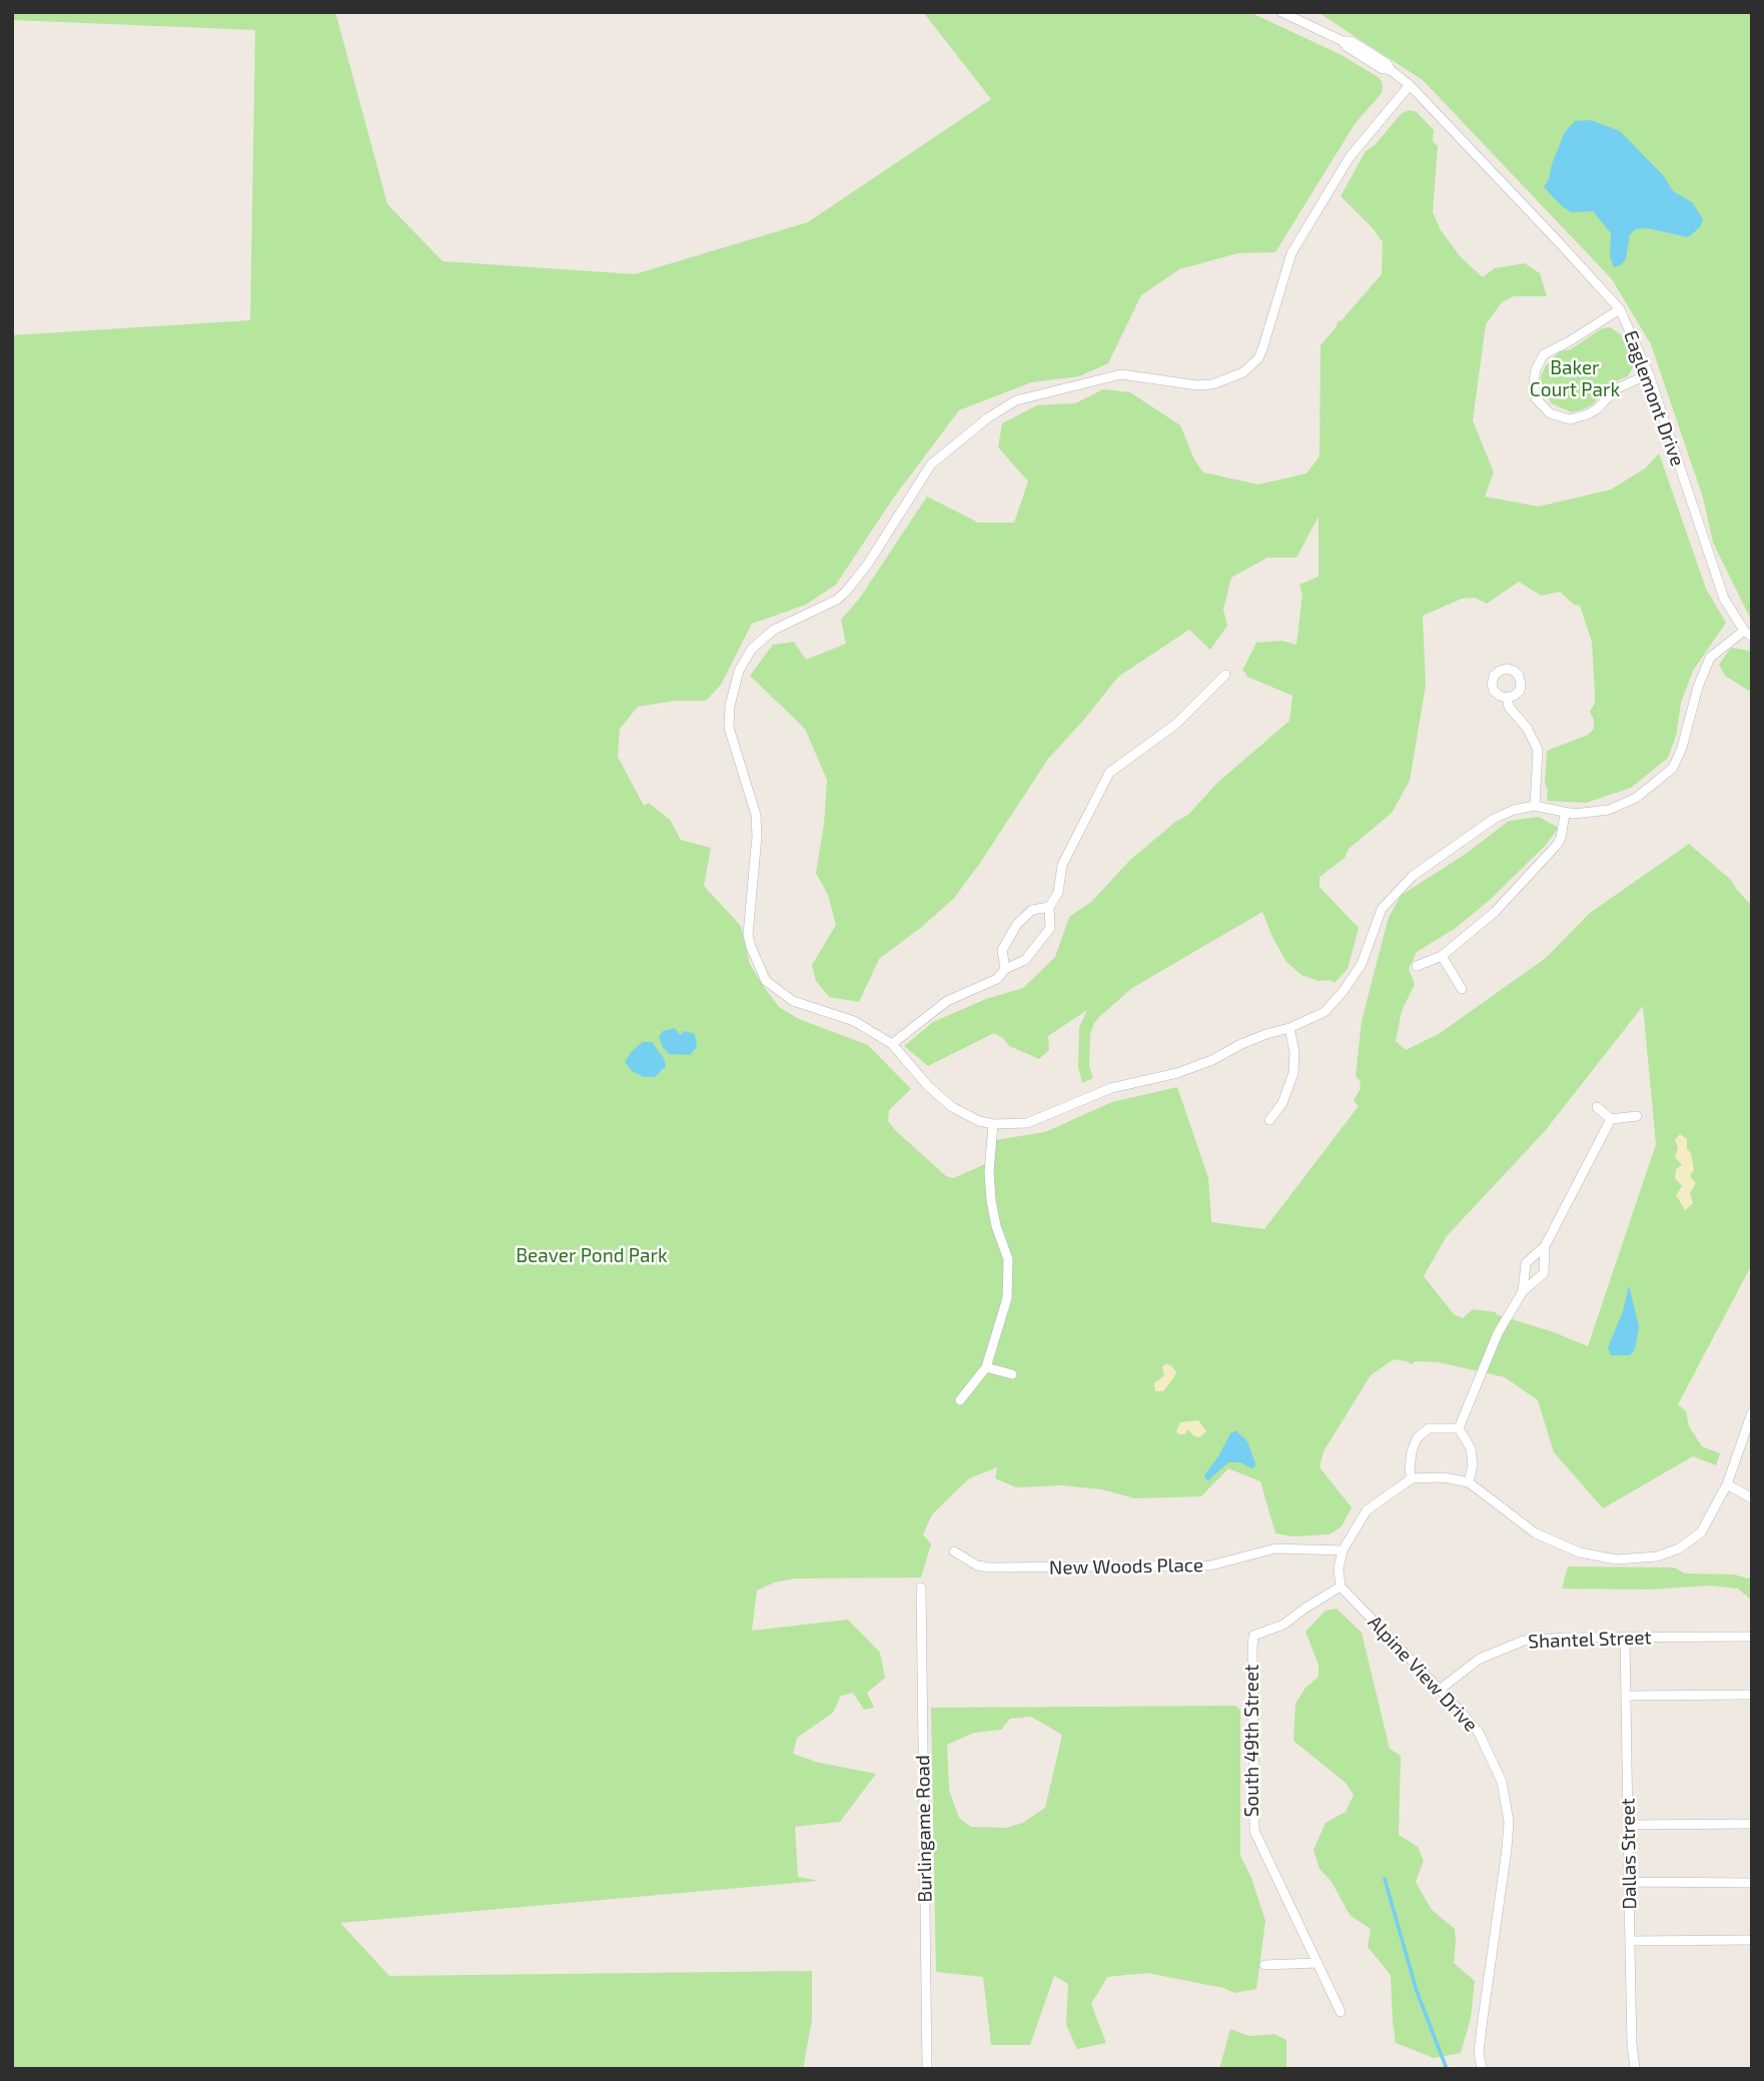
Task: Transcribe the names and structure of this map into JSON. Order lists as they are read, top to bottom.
{
  "streets": {
    "street": [
      "Eaglemont Drive",
      "New Woods Place",
      "Shantel Street",
      "Alpine View Drive",
      "South 49th Street",
      "Burlingame Road",
      "Dallas Street"
    ]
  },
  "crossings": [
    ["Shantel Street", "Alpine View Drive"],
    ["Shantel Street", "Dallas Street"],
    ["Alpine View Drive", "South 49th Street"]
  ],
  "parks": ["Baker Court Park", "Beaver Pond Park"]
}
